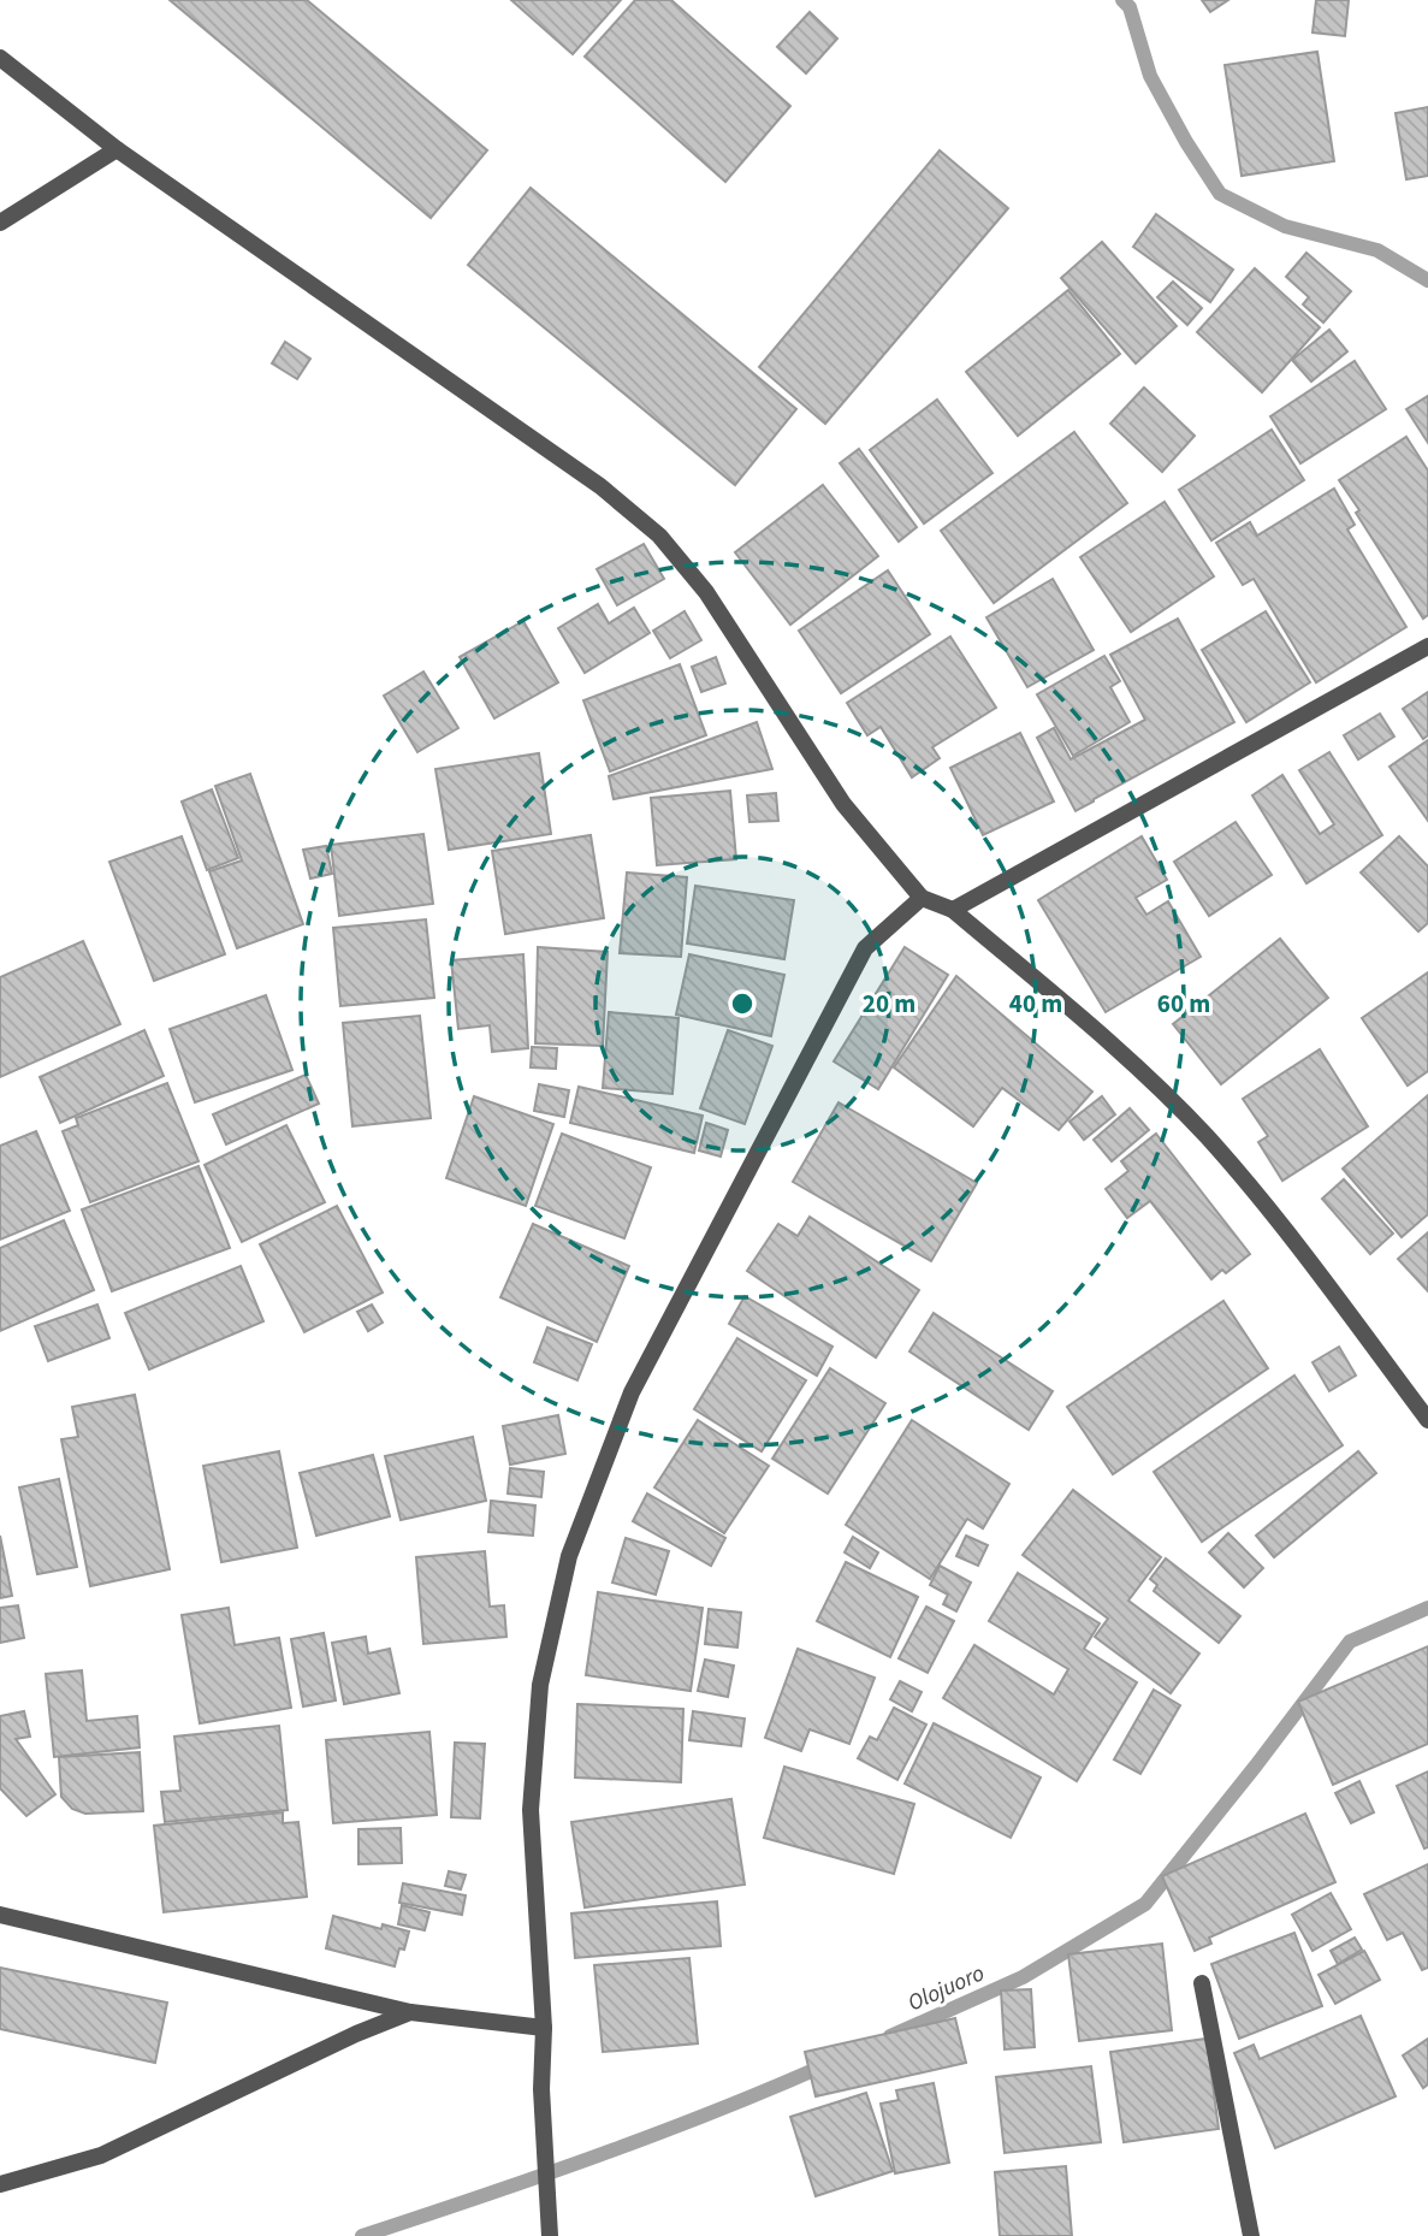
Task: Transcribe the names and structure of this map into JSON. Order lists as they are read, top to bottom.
{
  "water": ["Olojuoro"],
  "rings": ["20 m", "40 m", "60 m"]
}
